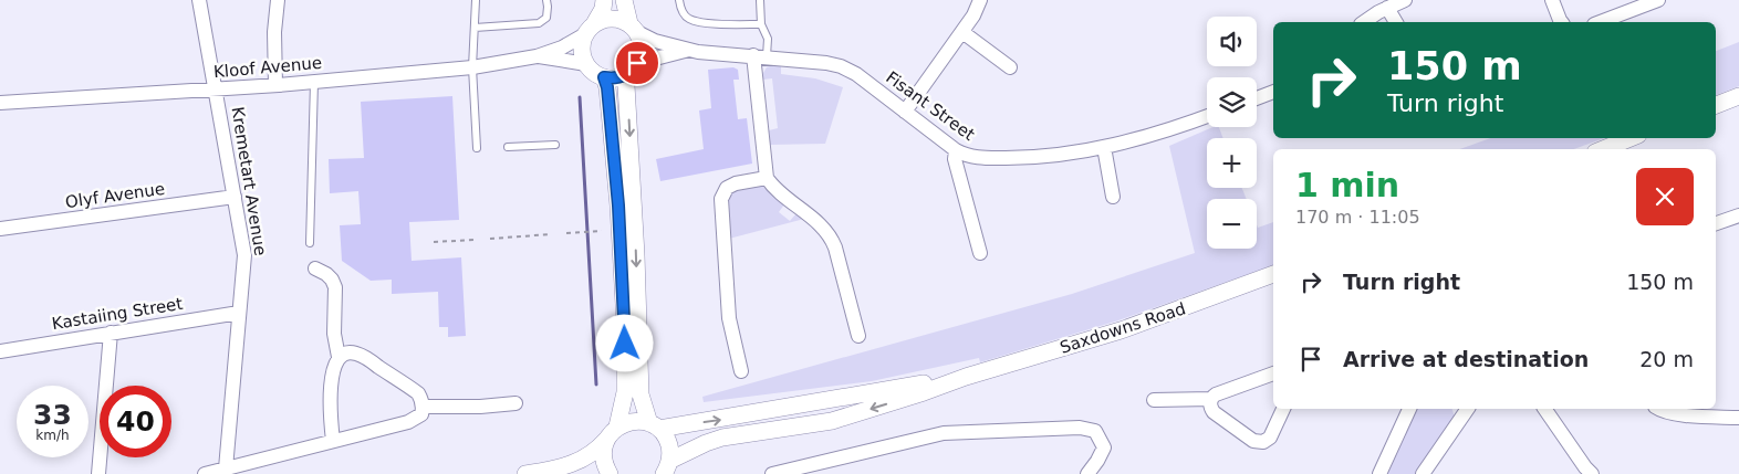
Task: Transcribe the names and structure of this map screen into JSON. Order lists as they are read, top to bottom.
{
  "streets": {
    "street": [
      "Kloof Avenue",
      "Fisant Street",
      "Kremetart Avenue",
      "Olyf Avenue",
      "Kastaiing Street",
      "Saxdowns Road"
    ]
  },
  "crossings": [
    ["Kloof Avenue", "Fisant Street"],
    ["Kloof Avenue", "Kremetart Avenue"],
    ["Kremetart Avenue", "Olyf Avenue"],
    ["Kremetart Avenue", "Kastaiing Street"]
  ],
  "page": {
    "map_buttons": ["+", "−"],
    "turn": ["150 m", "Turn right"],
    "heading": ["1 min", "170 m · 11:05"],
    "list": [
      {
        "name": "Turn right",
        "value": "150 m"
      },
      {
        "name": "Arrive at destination",
        "value": "20 m"
      }
    ],
    "speed": "33 km/h",
    "limit": "40"
  }
}
